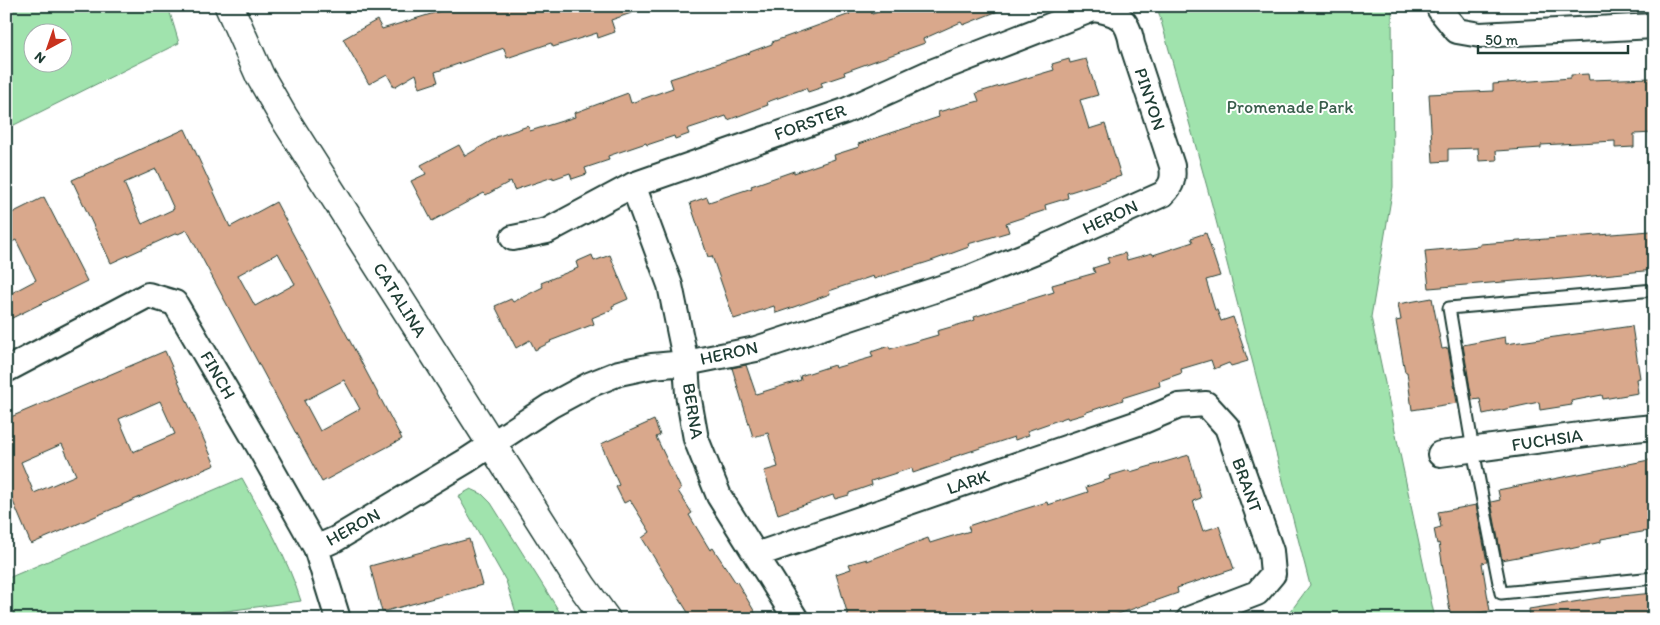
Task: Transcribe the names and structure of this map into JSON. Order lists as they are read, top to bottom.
{
  "streets": {
    "street": [
      "PINYON",
      "FORSTER",
      "HERON",
      "CATALINA",
      "FINCH",
      "BERNA",
      "FUCHSIA",
      "LARK",
      "BRANT"
    ]
  },
  "crossings": [
    ["PINYON", "FORSTER"],
    ["PINYON", "HERON"],
    ["FORSTER", "BERNA"],
    ["HERON", "CATALINA"],
    ["HERON", "FINCH"],
    ["HERON", "BERNA"],
    ["BERNA", "LARK"],
    ["LARK", "BRANT"]
  ],
  "parks": ["Promenade Park"],
  "scale_bar": "50 m",
  "north": "bottom left"
}
